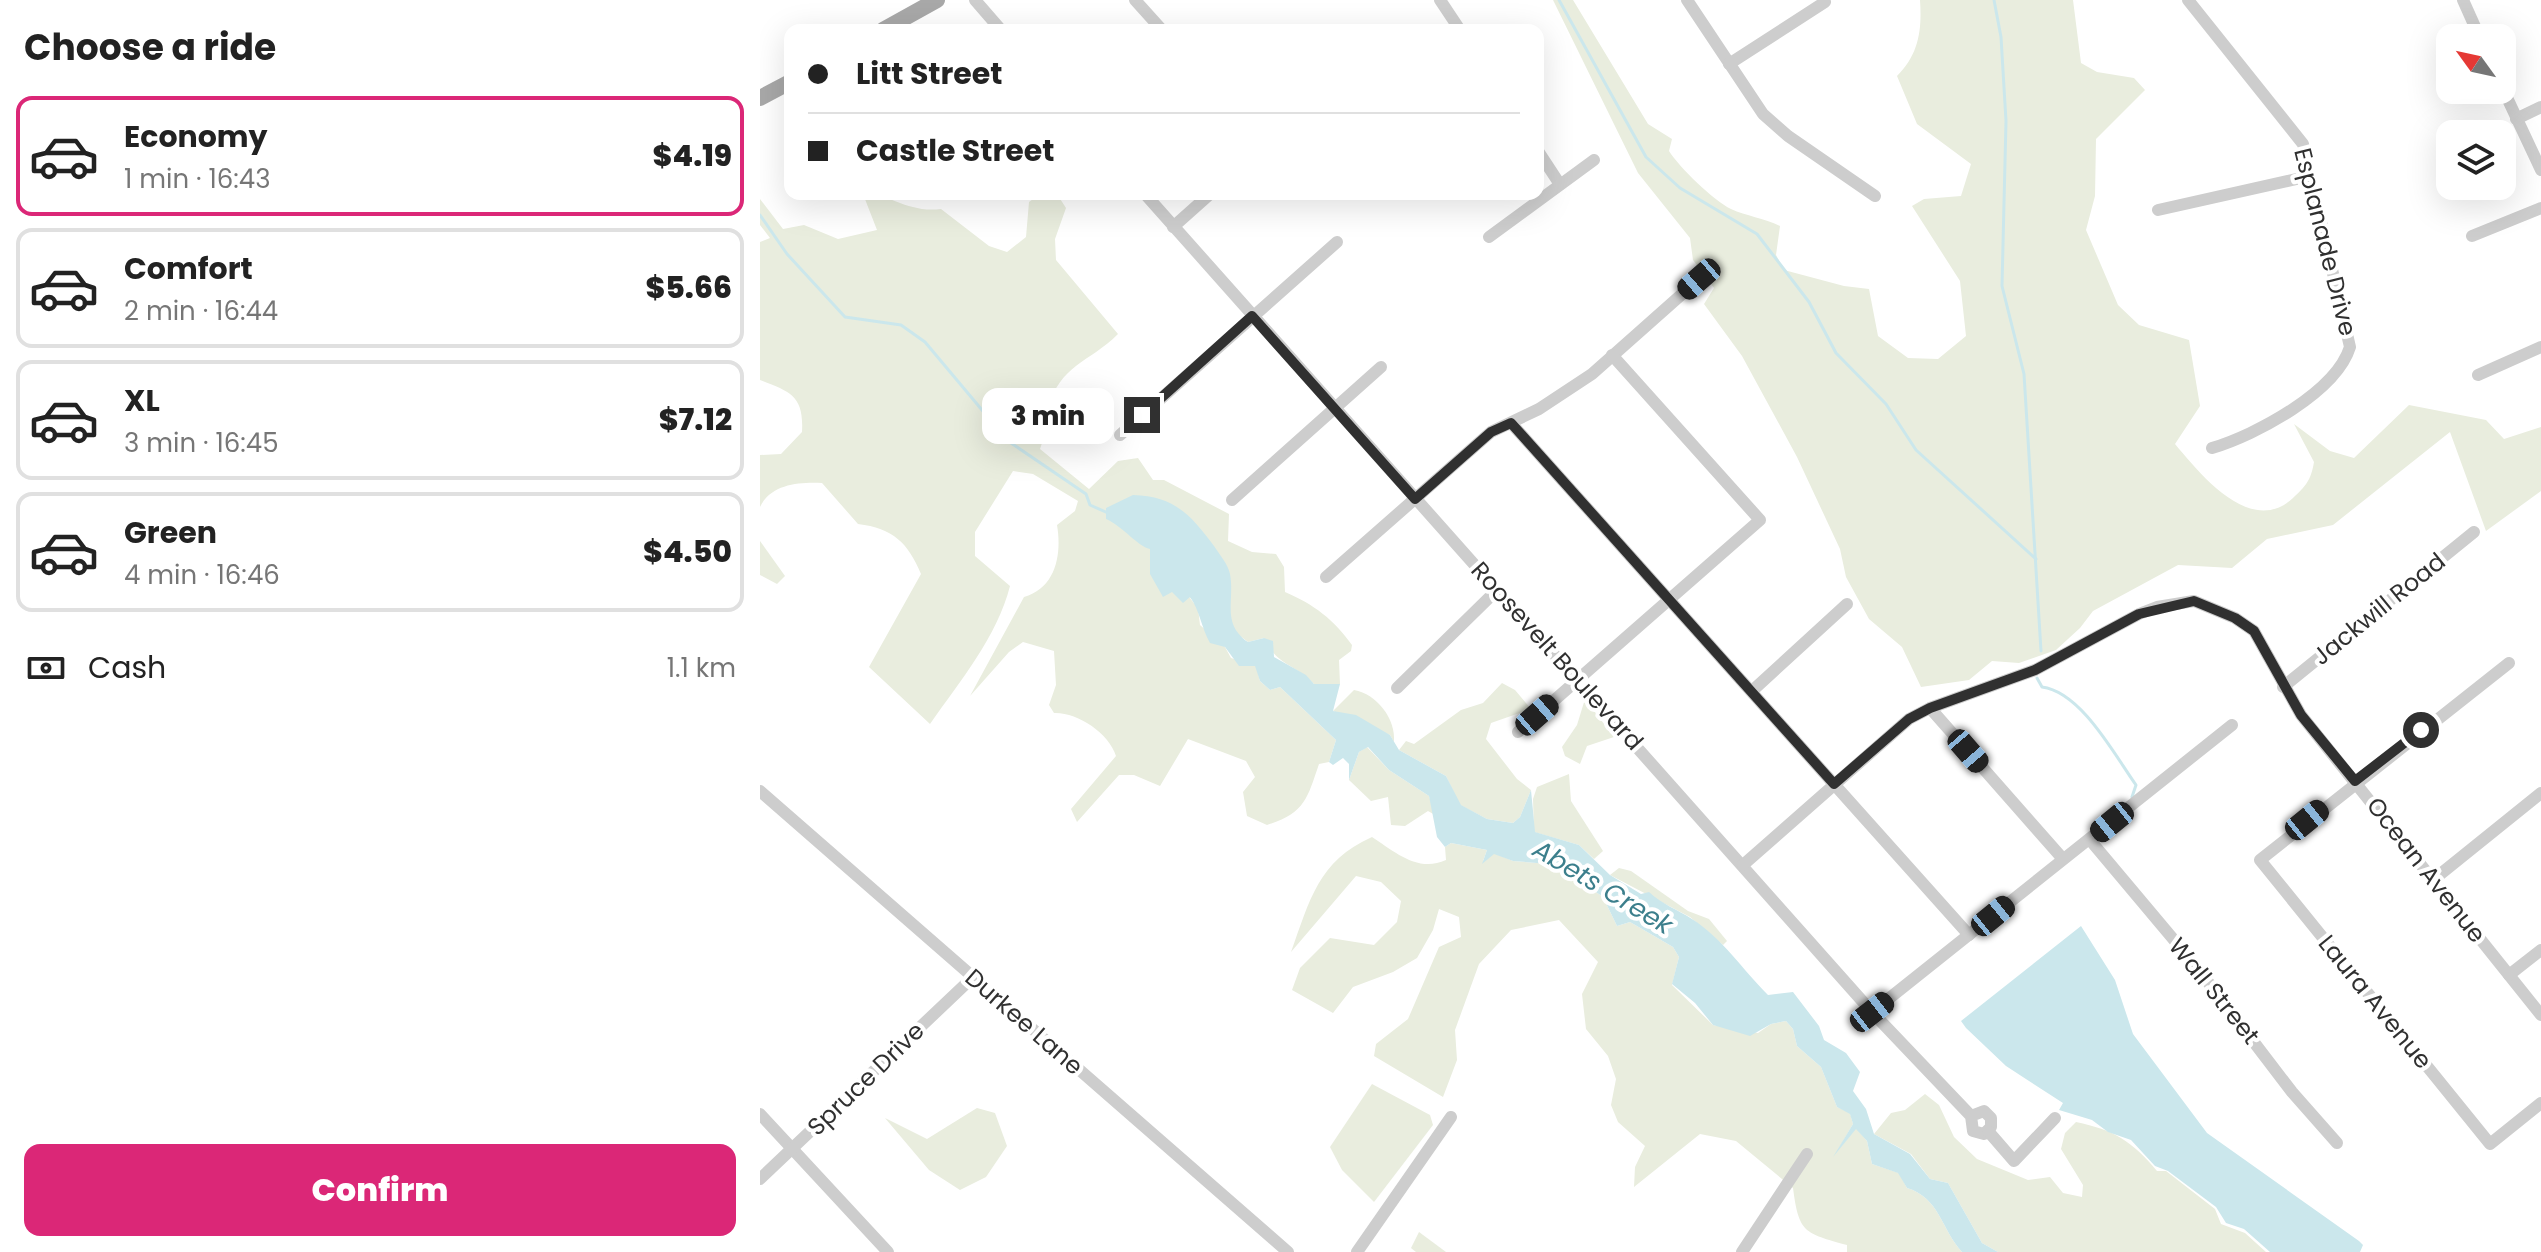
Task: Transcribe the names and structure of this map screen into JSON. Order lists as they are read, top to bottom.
{
  "streets": {
    "street": [
      "Esplanade Drive",
      "Jackwill Road",
      "Roosevelt Boulevard",
      "Ocean Avenue",
      "Wall Street",
      "Laura Avenue",
      "Durkee Lane",
      "Spruce Drive"
    ]
  },
  "crossings": [
    ["Jackwill Road", "Ocean Avenue"],
    ["Roosevelt Boulevard", "Ocean Avenue"],
    ["Ocean Avenue", "Laura Avenue"],
    ["Durkee Lane", "Spruce Drive"]
  ],
  "water": ["Abets Creek"],
  "north": "top left",
  "page": {
    "heading": "Choose a ride",
    "banner": ["Litt Street", "Castle Street"],
    "list": [
      {
        "name": "Economy",
        "note": "1 min · 16:43",
        "value": "$4.19"
      },
      {
        "name": "Comfort",
        "note": "2 min · 16:44",
        "value": "$5.66"
      },
      {
        "name": "XL",
        "note": "3 min · 16:45",
        "value": "$7.12"
      },
      {
        "name": "Green",
        "note": "4 min · 16:46",
        "value": "$4.50"
      }
    ],
    "bubble": "3 min",
    "pay": ["Cash", "1.1 km"],
    "buttons": "Confirm"
  }
}
